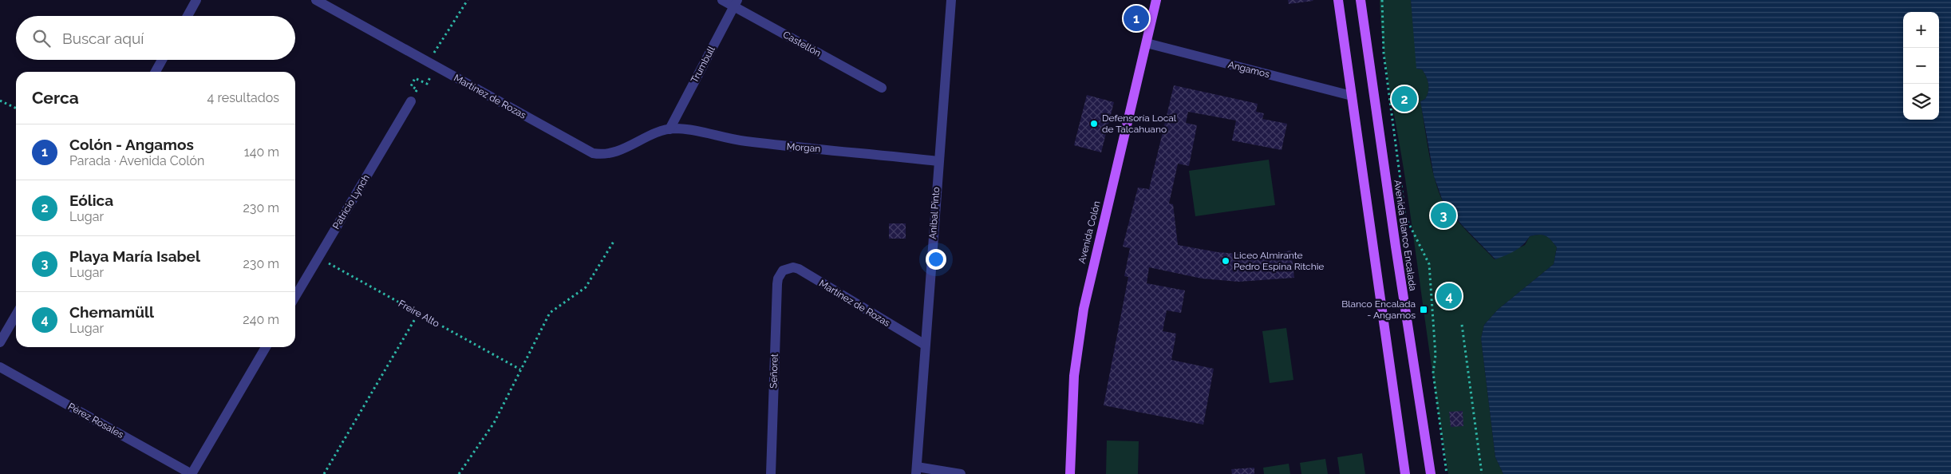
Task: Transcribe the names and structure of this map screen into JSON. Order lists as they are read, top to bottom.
{
  "streets": {
    "main road": ["Avenida Colón", "Avenida Blanco Encalada"],
    "street": [
      "Castellón",
      "Trumbull",
      "Angamos",
      "Martínez de Rozas",
      "Morgan",
      "Patricio Lynch",
      "Aníbal Pinto",
      "Señoret",
      "Pérez Rosales"
    ],
    "path": ["Freire Alto"]
  },
  "crossings": [
    ["Castellón", "Trumbull"],
    ["Trumbull", "Martínez de Rozas"],
    ["Trumbull", "Morgan"],
    ["Angamos", "Avenida Colón"],
    ["Martínez de Rozas", "Morgan"],
    ["Martínez de Rozas", "Aníbal Pinto"],
    ["Martínez de Rozas", "Señoret"],
    ["Morgan", "Aníbal Pinto"],
    ["Patricio Lynch", "Freire Alto"]
  ],
  "places": {
    "other": ["Defensoría Local de Talcahuano", "Liceo Almirante Pedro Espina Ritchie"],
    "transit": ["Blanco Encalada - Angamos"]
  },
  "page": {
    "pins": [
      "1",
      "2",
      "3",
      "4"
    ],
    "map_buttons": ["+", "−"],
    "search": "Buscar aquí",
    "heading": ["Cerca", "4 resultados"],
    "list": [
      {
        "mark": "1",
        "name": "Colón - Angamos",
        "note": "Parada · Avenida Colón",
        "value": "140 m"
      },
      {
        "mark": "2",
        "name": "Eólica",
        "note": "Lugar",
        "value": "230 m"
      },
      {
        "mark": "3",
        "name": "Playa María Isabel",
        "note": "Lugar",
        "value": "230 m"
      },
      {
        "mark": "4",
        "name": "Chemamüll",
        "note": "Lugar",
        "value": "240 m"
      }
    ]
  }
}
